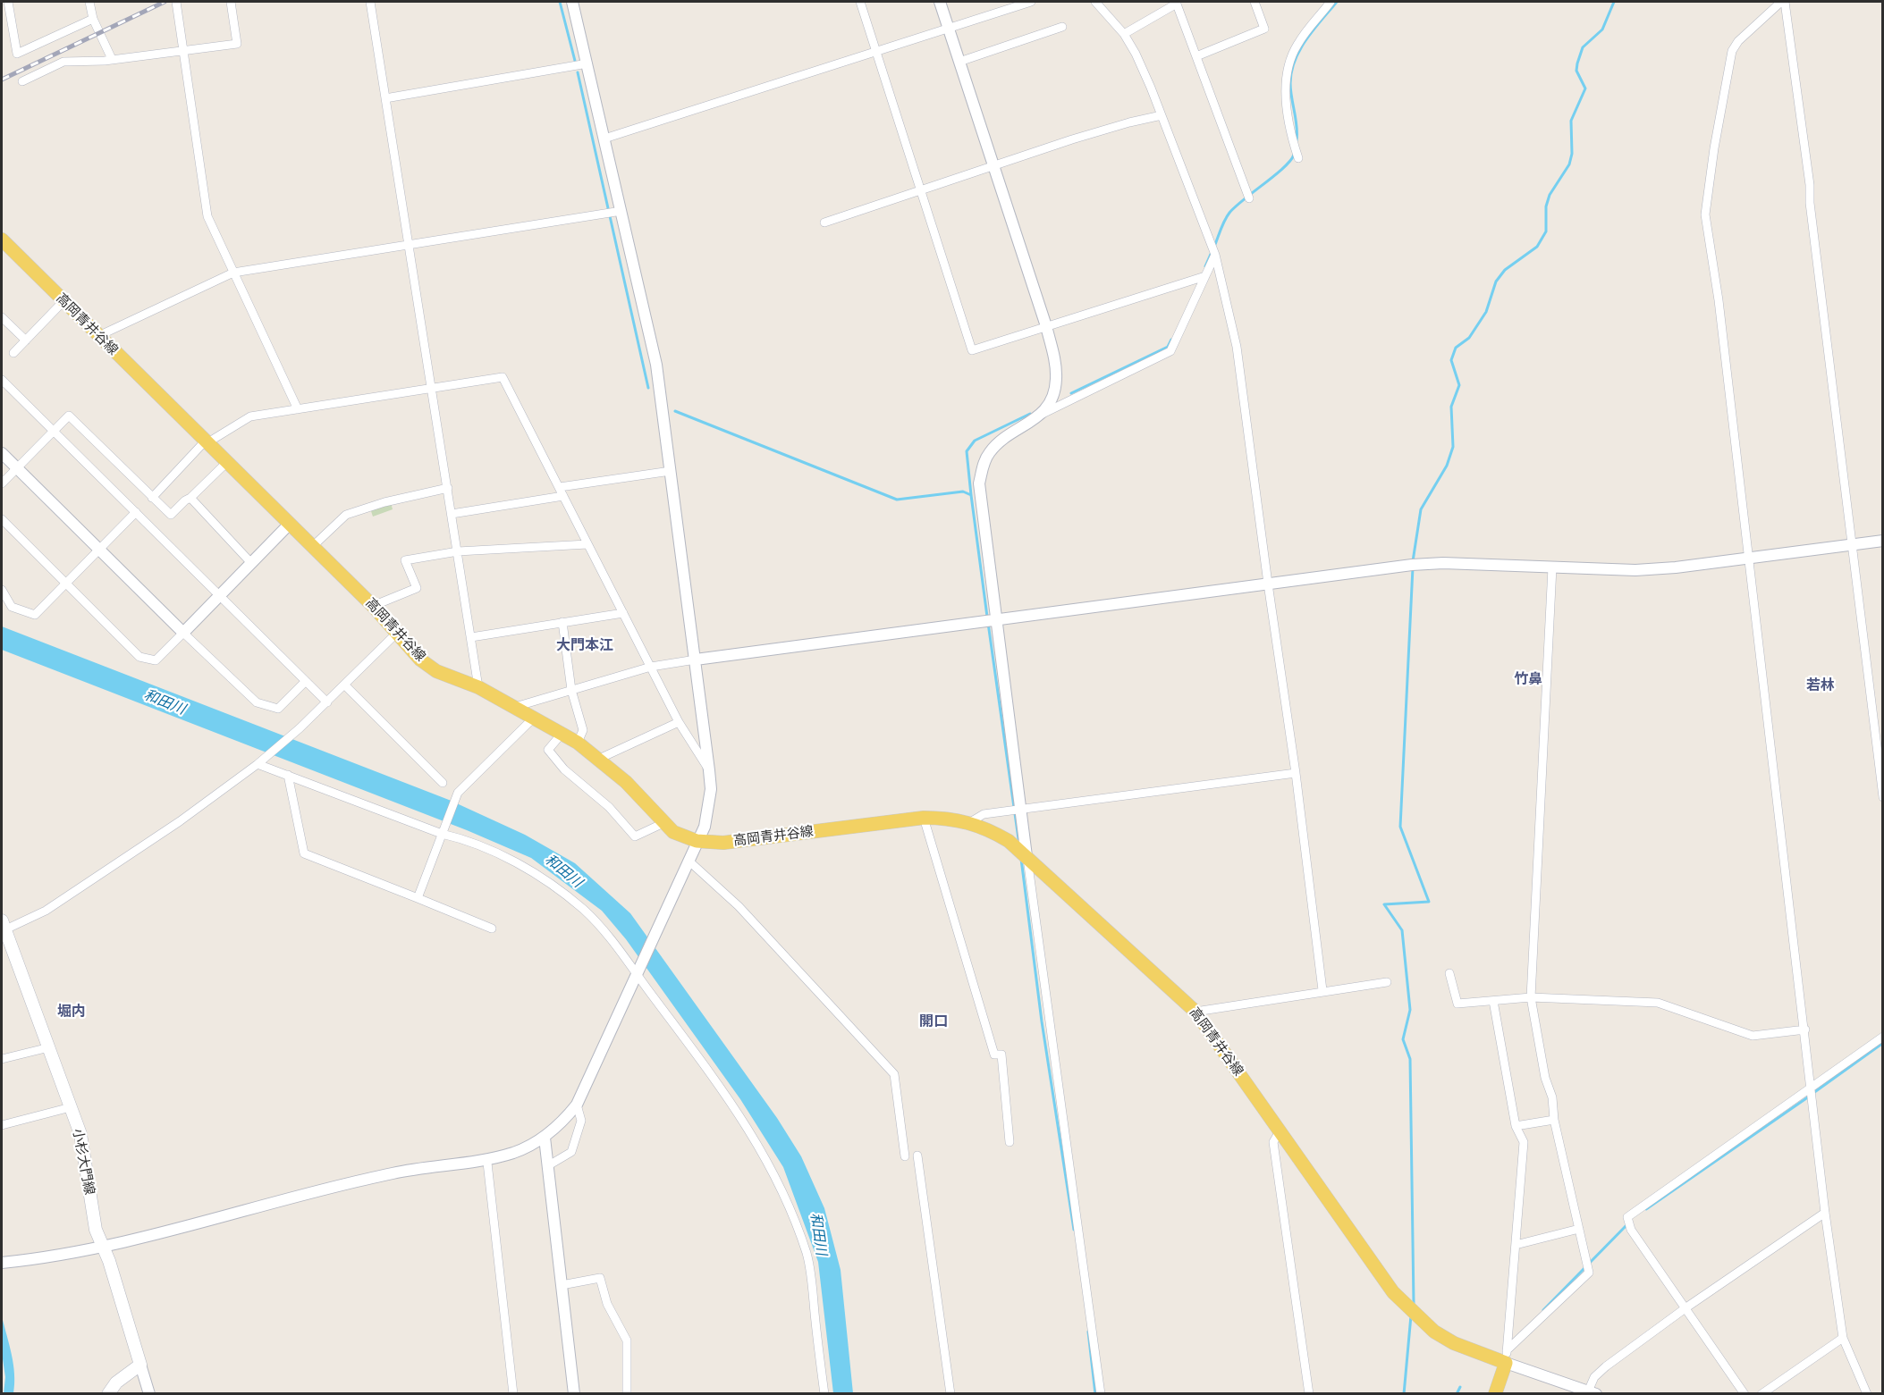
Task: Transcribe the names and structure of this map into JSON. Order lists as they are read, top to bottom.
{
  "streets": {
    "main road": ["高岡青井谷線", "小杉大門線"]
  },
  "districts": [
    "大門本江",
    "竹鼻",
    "若林",
    "堀内",
    "開口"
  ],
  "water": ["和田川"]
}
